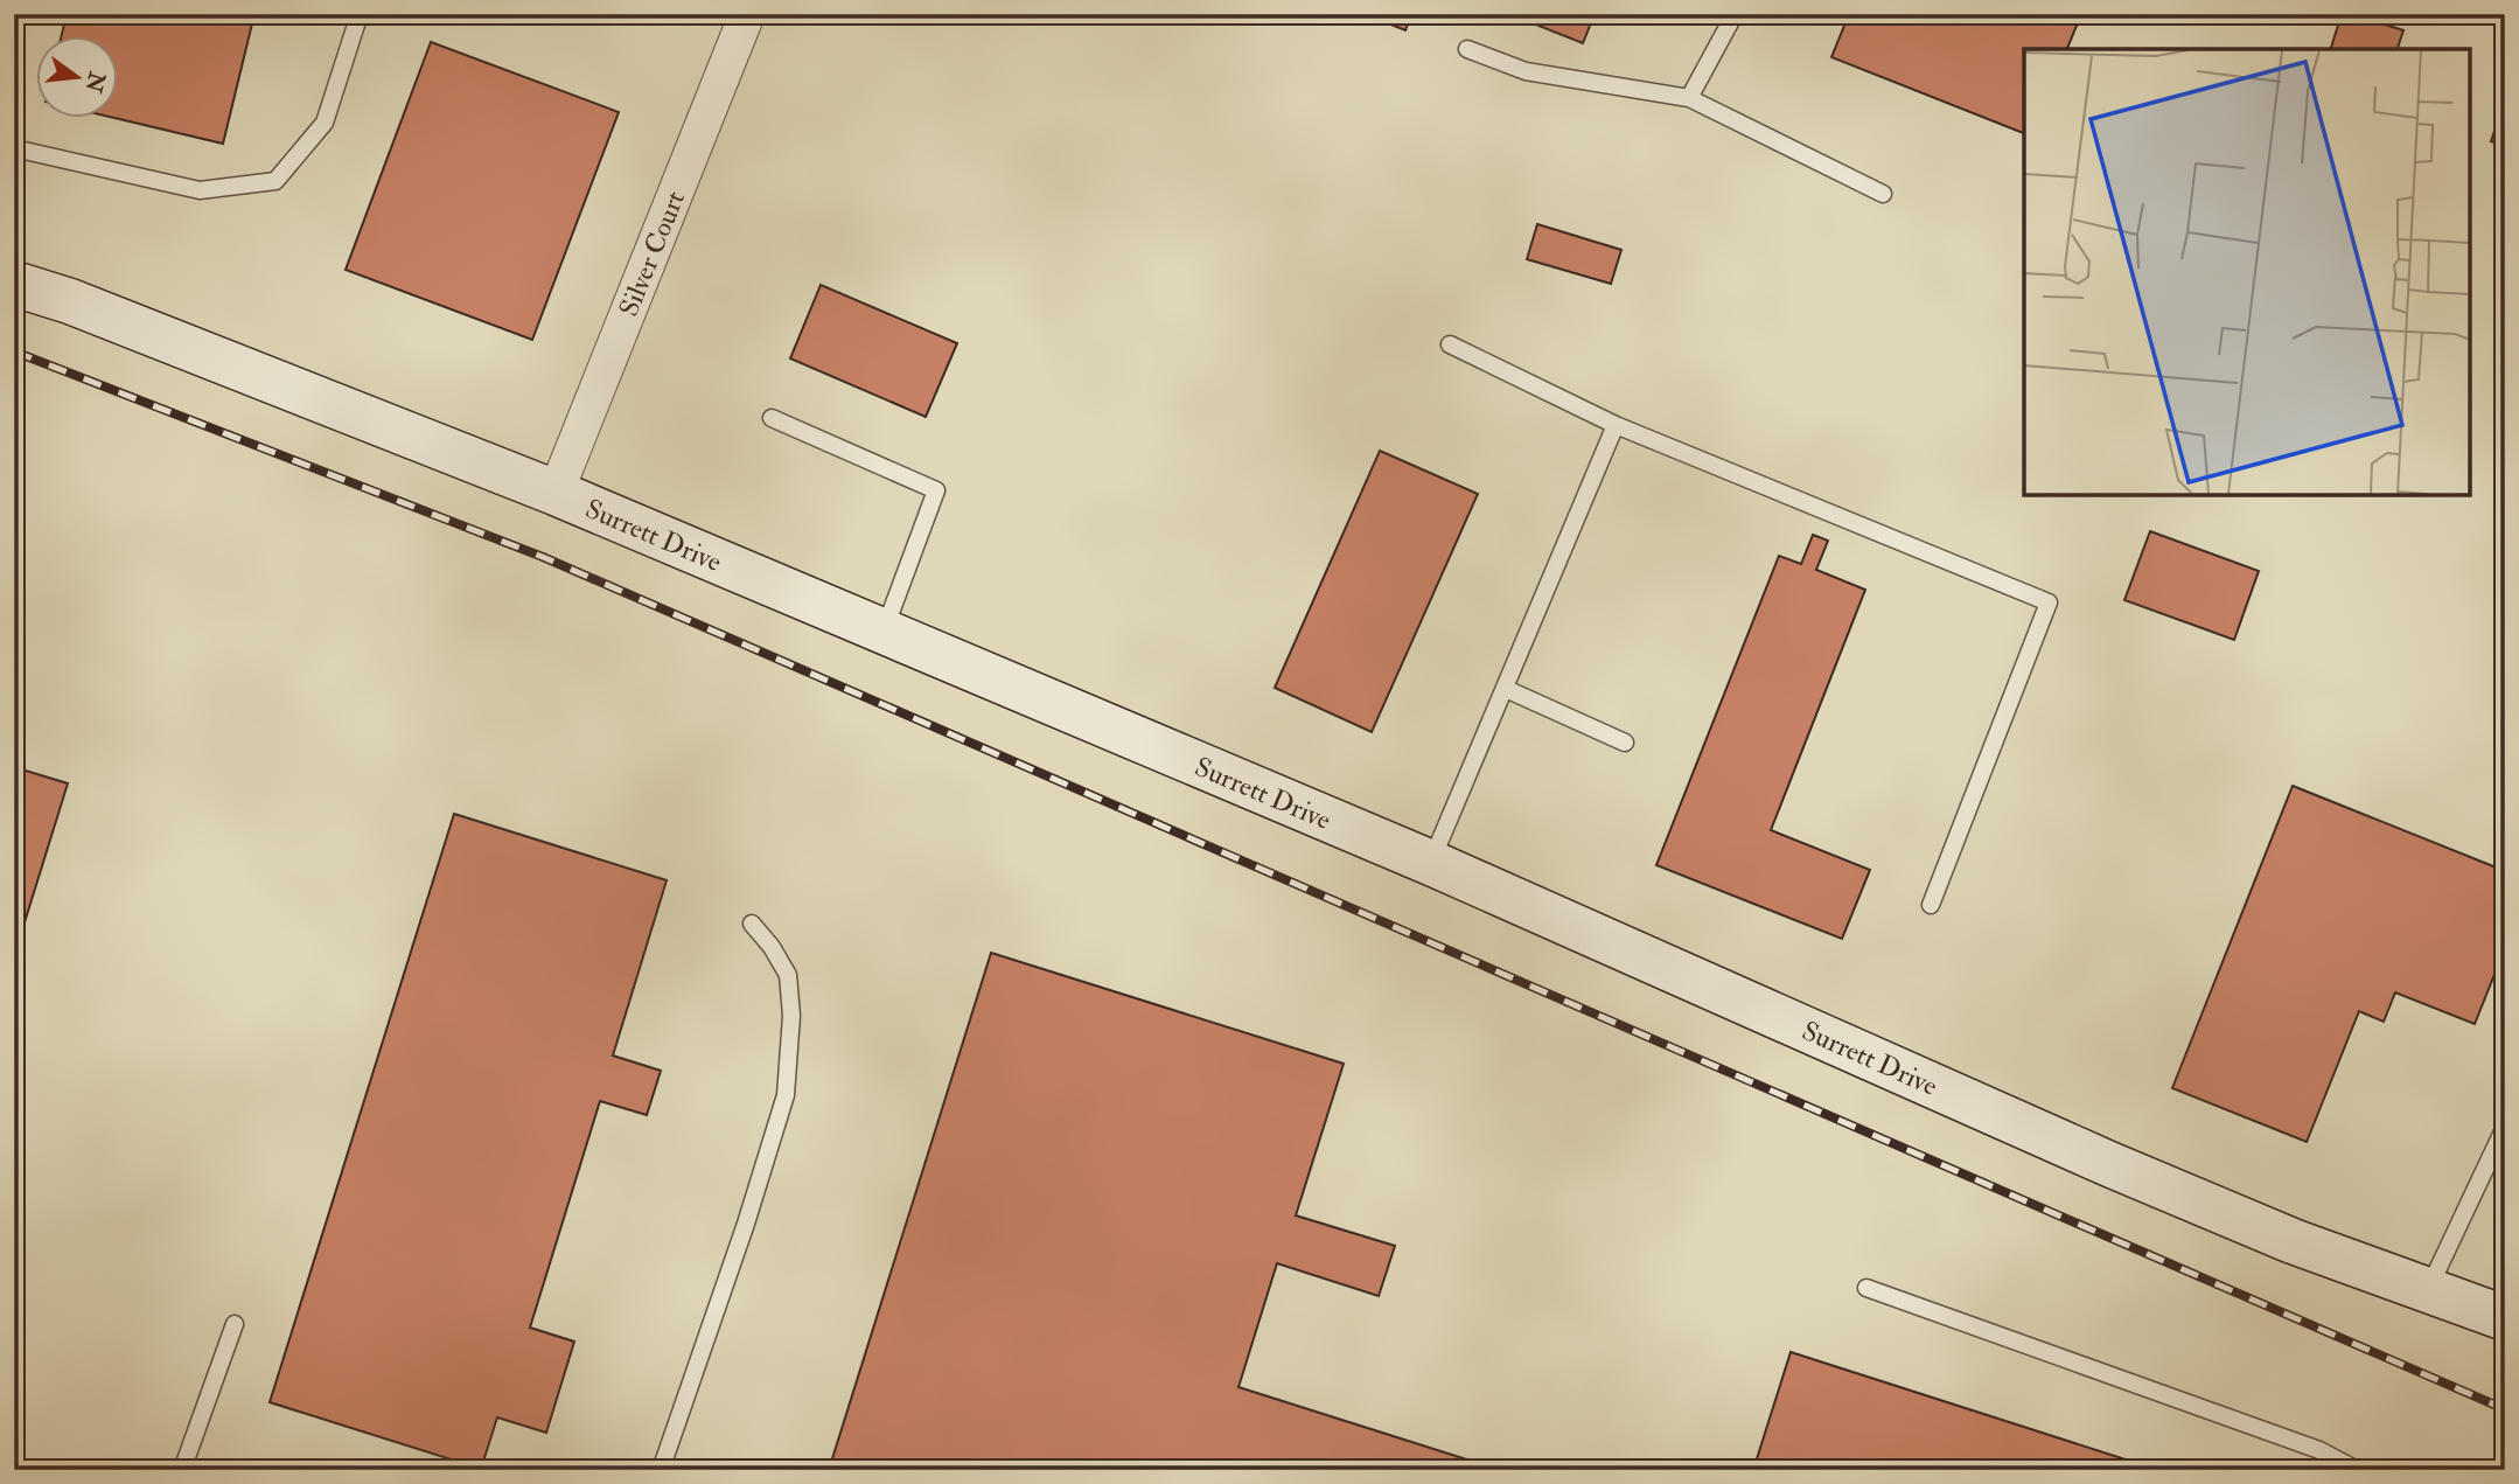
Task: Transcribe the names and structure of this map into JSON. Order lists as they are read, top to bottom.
{
  "streets": {
    "street": ["Silver Court", "Surrett Drive"]
  },
  "crossings": [
    ["Silver Court", "Surrett Drive"]
  ],
  "north": "right"
}
